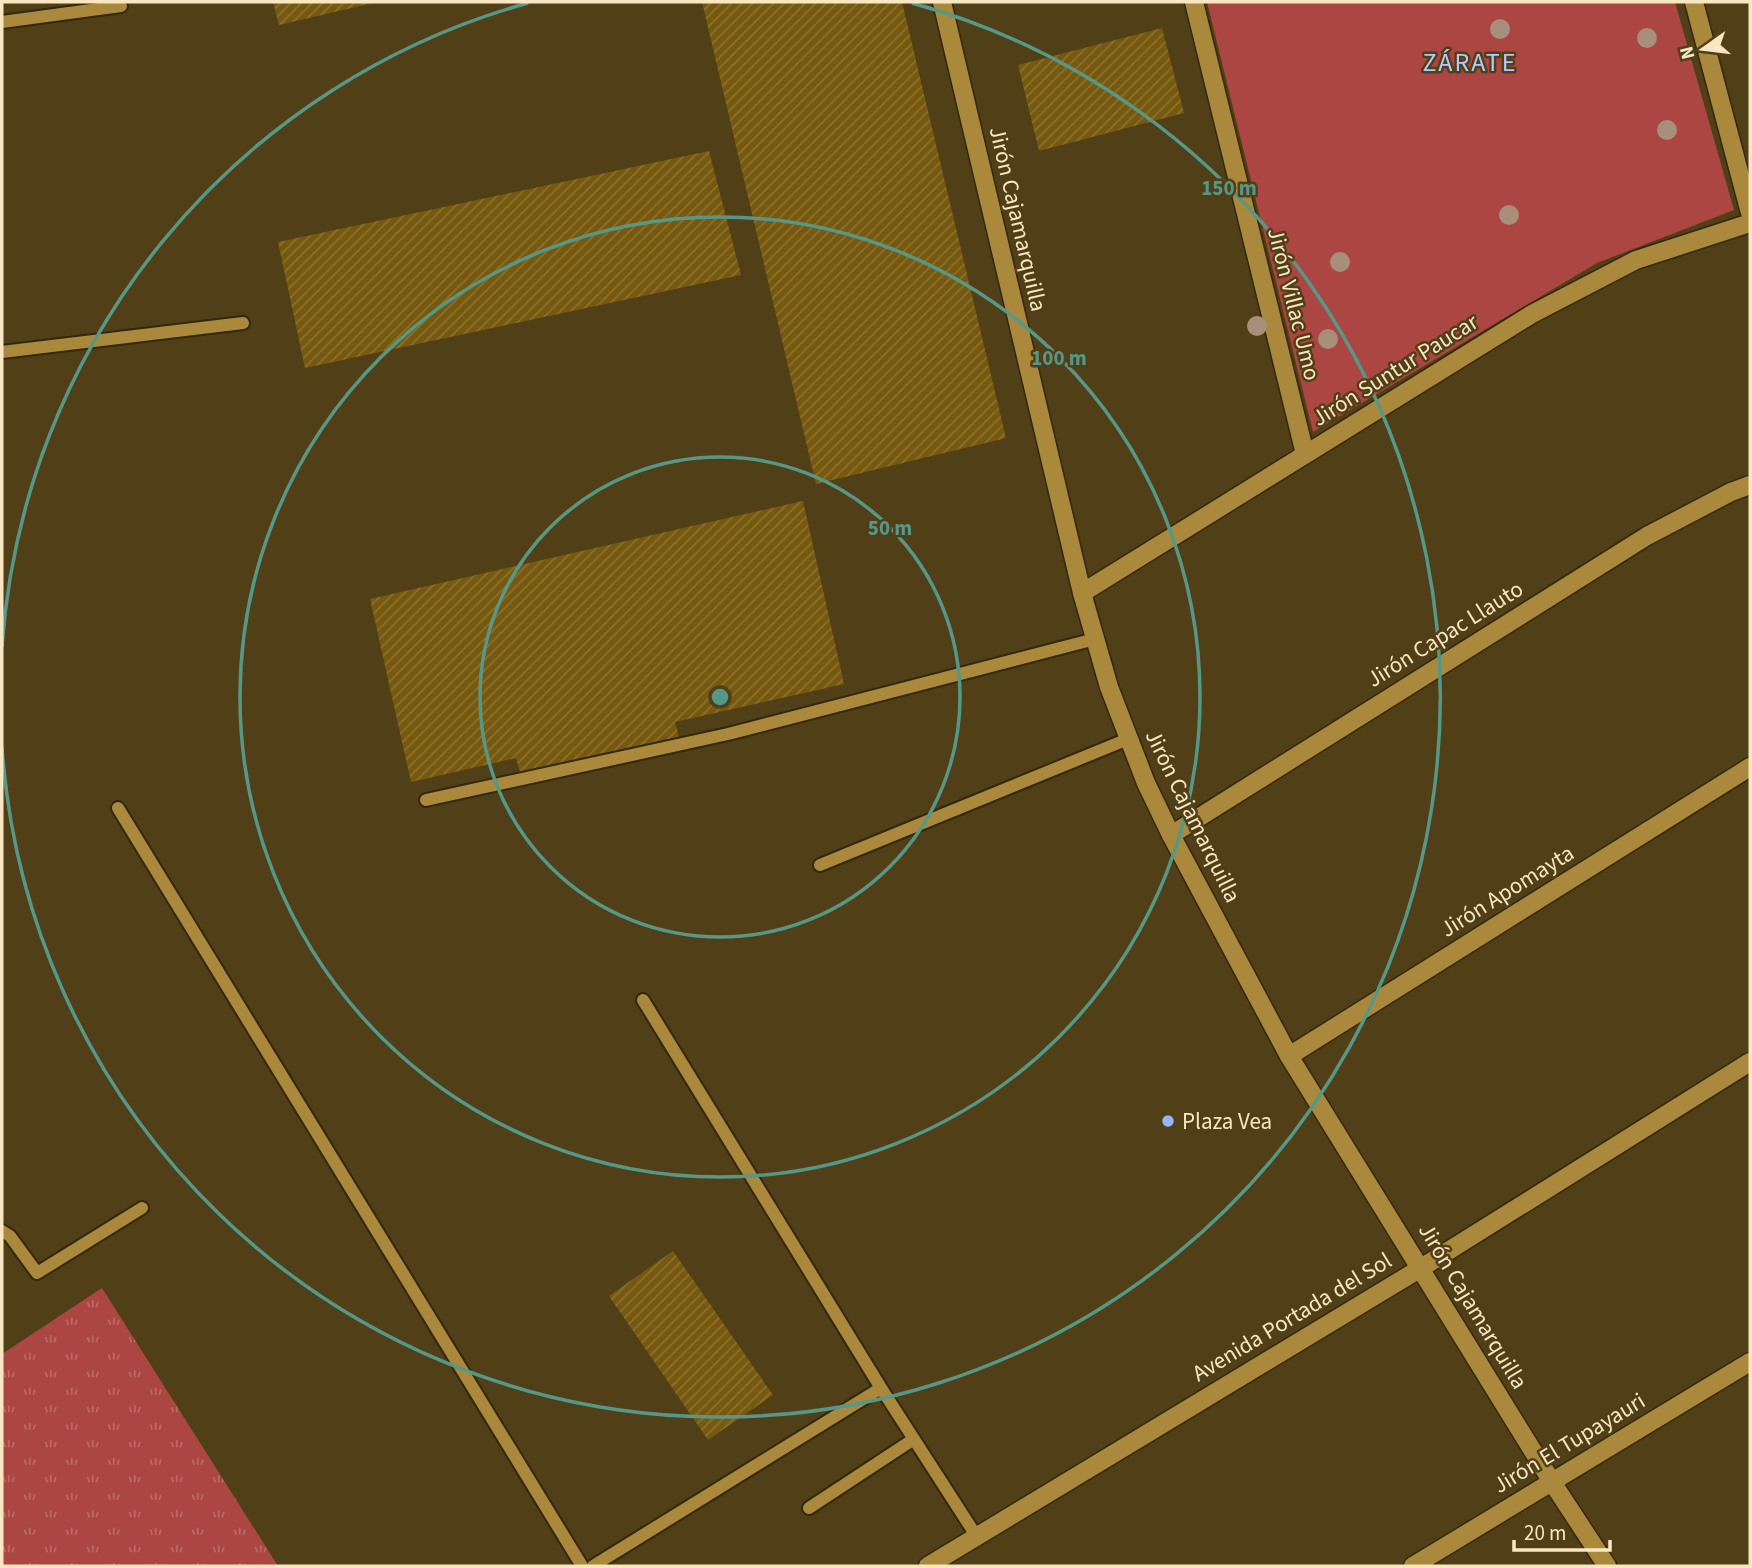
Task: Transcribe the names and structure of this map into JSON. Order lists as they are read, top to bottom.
{
  "streets": {
    "street": [
      "Jirón Cajamarquilla",
      "Jirón Villac Umo",
      "Jirón Suntur Paucar",
      "Jirón Capac Llauto",
      "Jirón Apomayta",
      "Avenida Portada del Sol",
      "Jirón El Tupayauri"
    ]
  },
  "crossings": [
    ["Jirón Cajamarquilla", "Jirón Suntur Paucar"],
    ["Jirón Cajamarquilla", "Jirón Capac Llauto"],
    ["Jirón Cajamarquilla", "Jirón Apomayta"],
    ["Jirón Cajamarquilla", "Avenida Portada del Sol"],
    ["Jirón Cajamarquilla", "Jirón El Tupayauri"],
    ["Jirón Villac Umo", "Jirón Suntur Paucar"]
  ],
  "districts": ["ZÁRATE"],
  "places": ["Plaza Vea"],
  "scale_bar": "20 m",
  "north": "left",
  "rings": ["150 m", "100 m", "50 m"]
}
